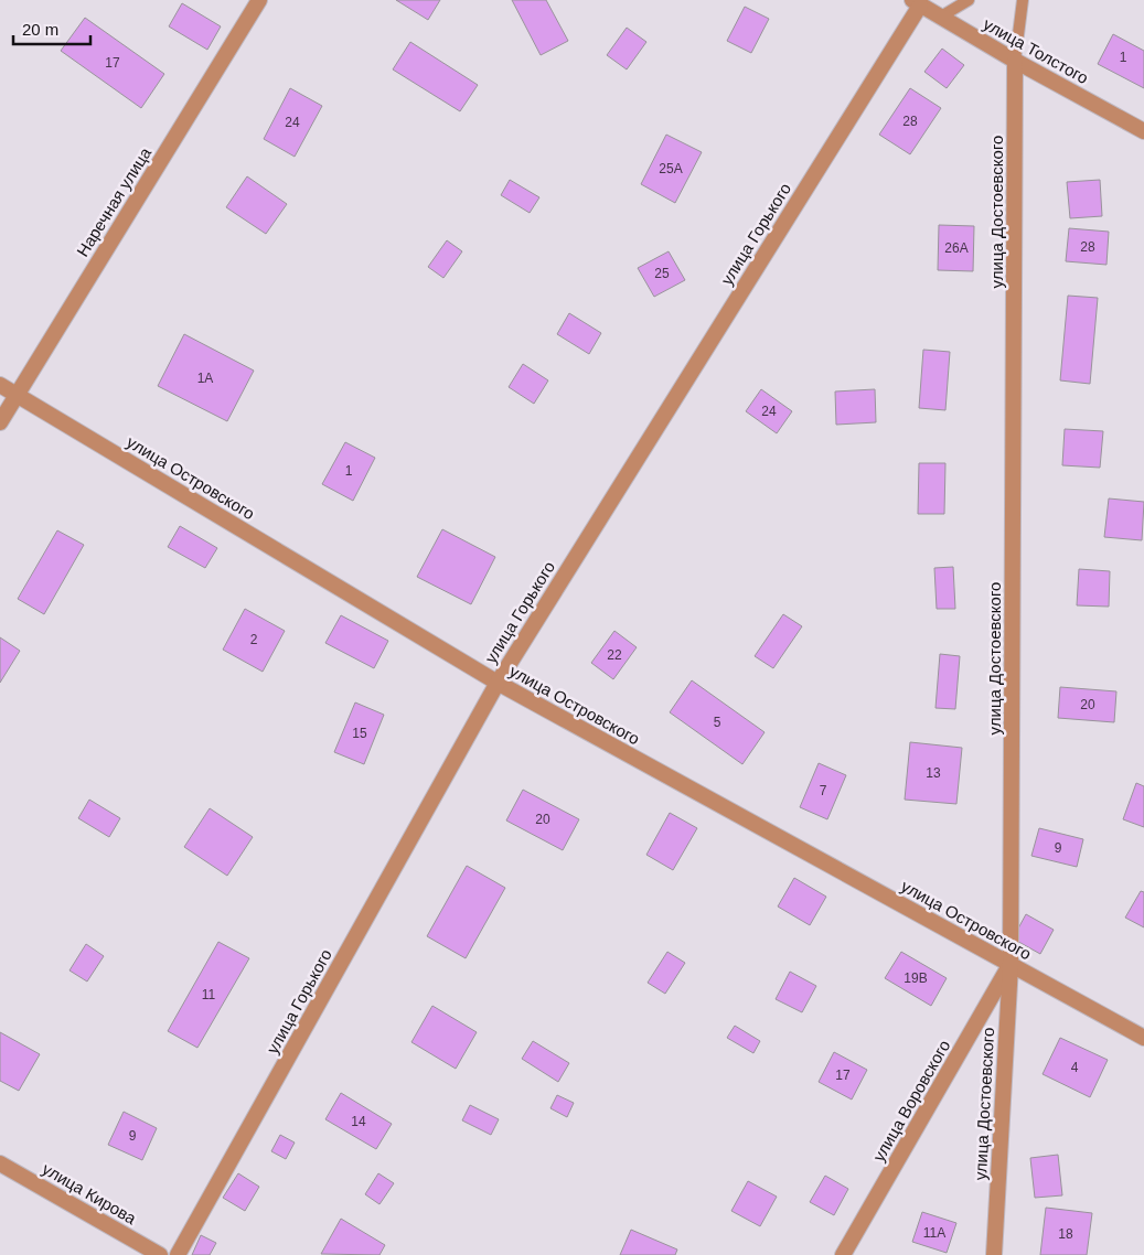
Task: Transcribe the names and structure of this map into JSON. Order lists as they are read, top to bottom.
{
  "streets": {
    "street": [
      "улица Толстого",
      "Наречная улица",
      "улица Достоевского",
      "улица Горького",
      "улица Островского",
      "улица Воровского",
      "улица Кирова"
    ]
  },
  "crossings": [
    ["улица Толстого", "улица Достоевского"],
    ["улица Толстого", "улица Горького"],
    ["Наречная улица", "улица Островского"],
    ["улица Достоевского", "улица Островского"],
    ["улица Достоевского", "улица Воровского"],
    ["улица Горького", "улица Островского"],
    ["улица Островского", "улица Воровского"]
  ],
  "house_numbers": [
    "1",
    "17",
    "28",
    "24",
    "25А",
    "28",
    "26А",
    "25",
    "1А",
    "24",
    "1",
    "2",
    "22",
    "20",
    "5",
    "15",
    "13",
    "7",
    "20",
    "9",
    "19В",
    "11",
    "4",
    "17",
    "14",
    "9",
    "11А",
    "18"
  ],
  "scale_bar": "20 m"
}
